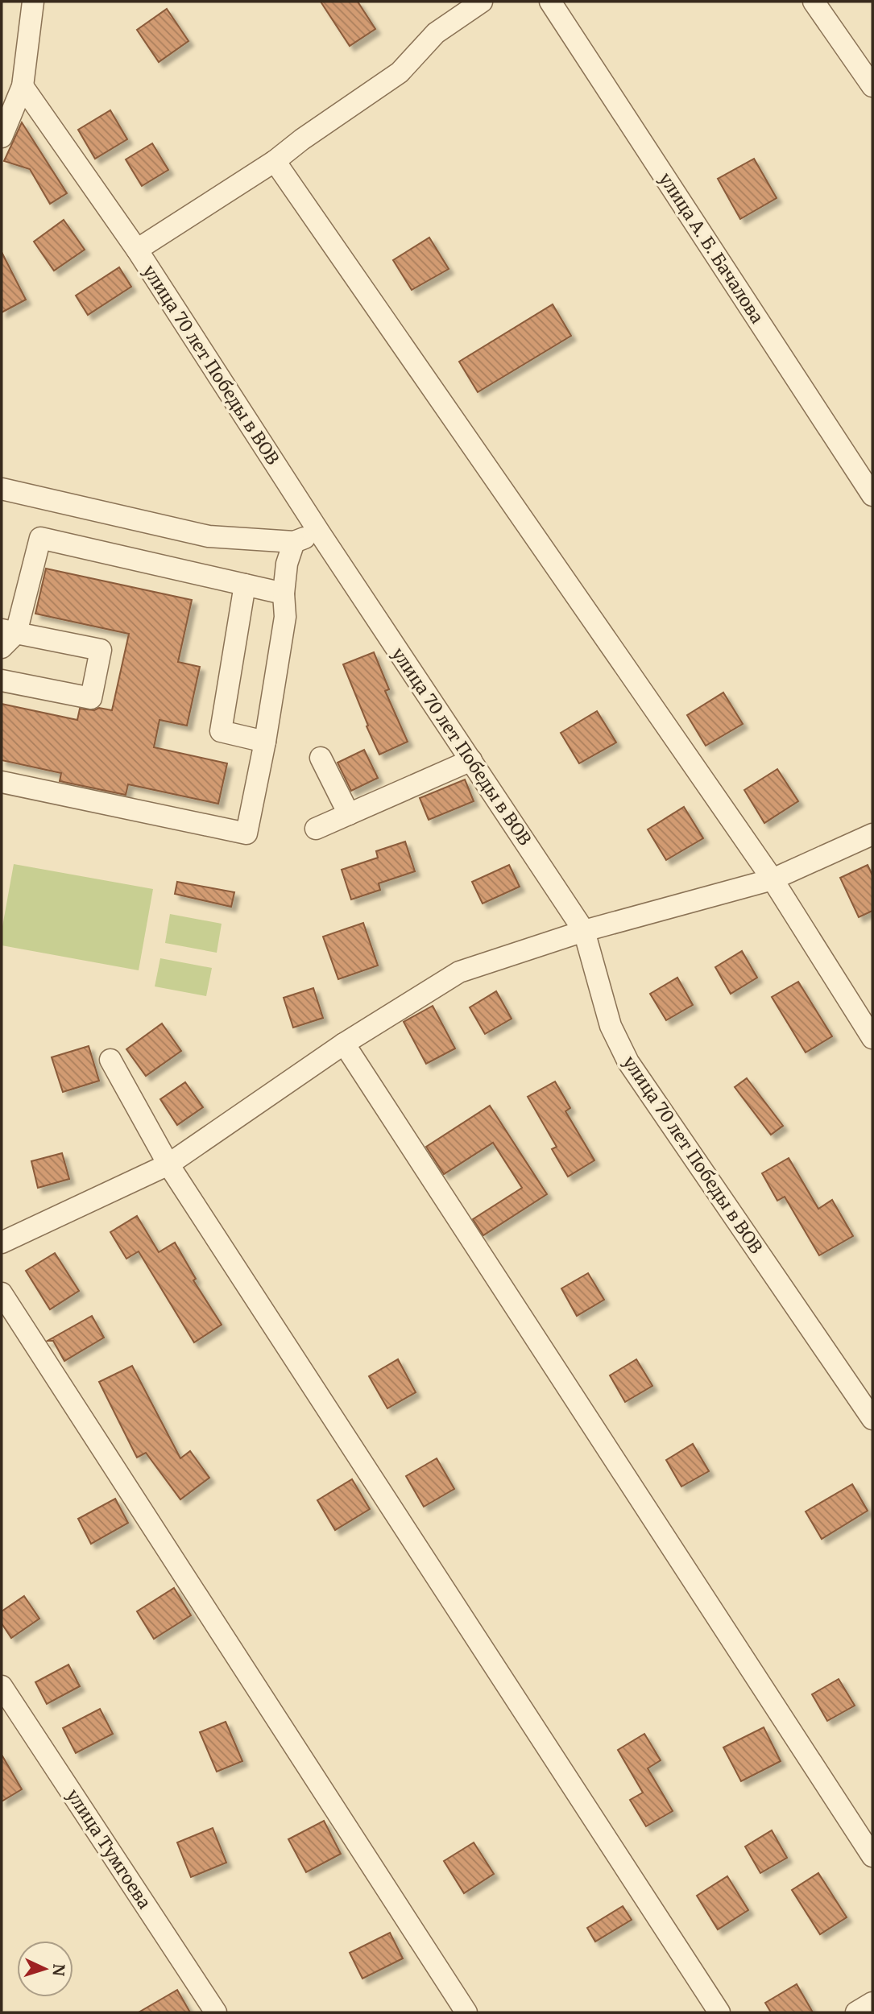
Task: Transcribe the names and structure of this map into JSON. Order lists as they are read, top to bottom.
{
  "streets": {
    "street": ["улица А. Б. Бачалова", "улица 70 лет Победы в ВОВ", "улица Тумгоева"]
  },
  "north": "right"
}
